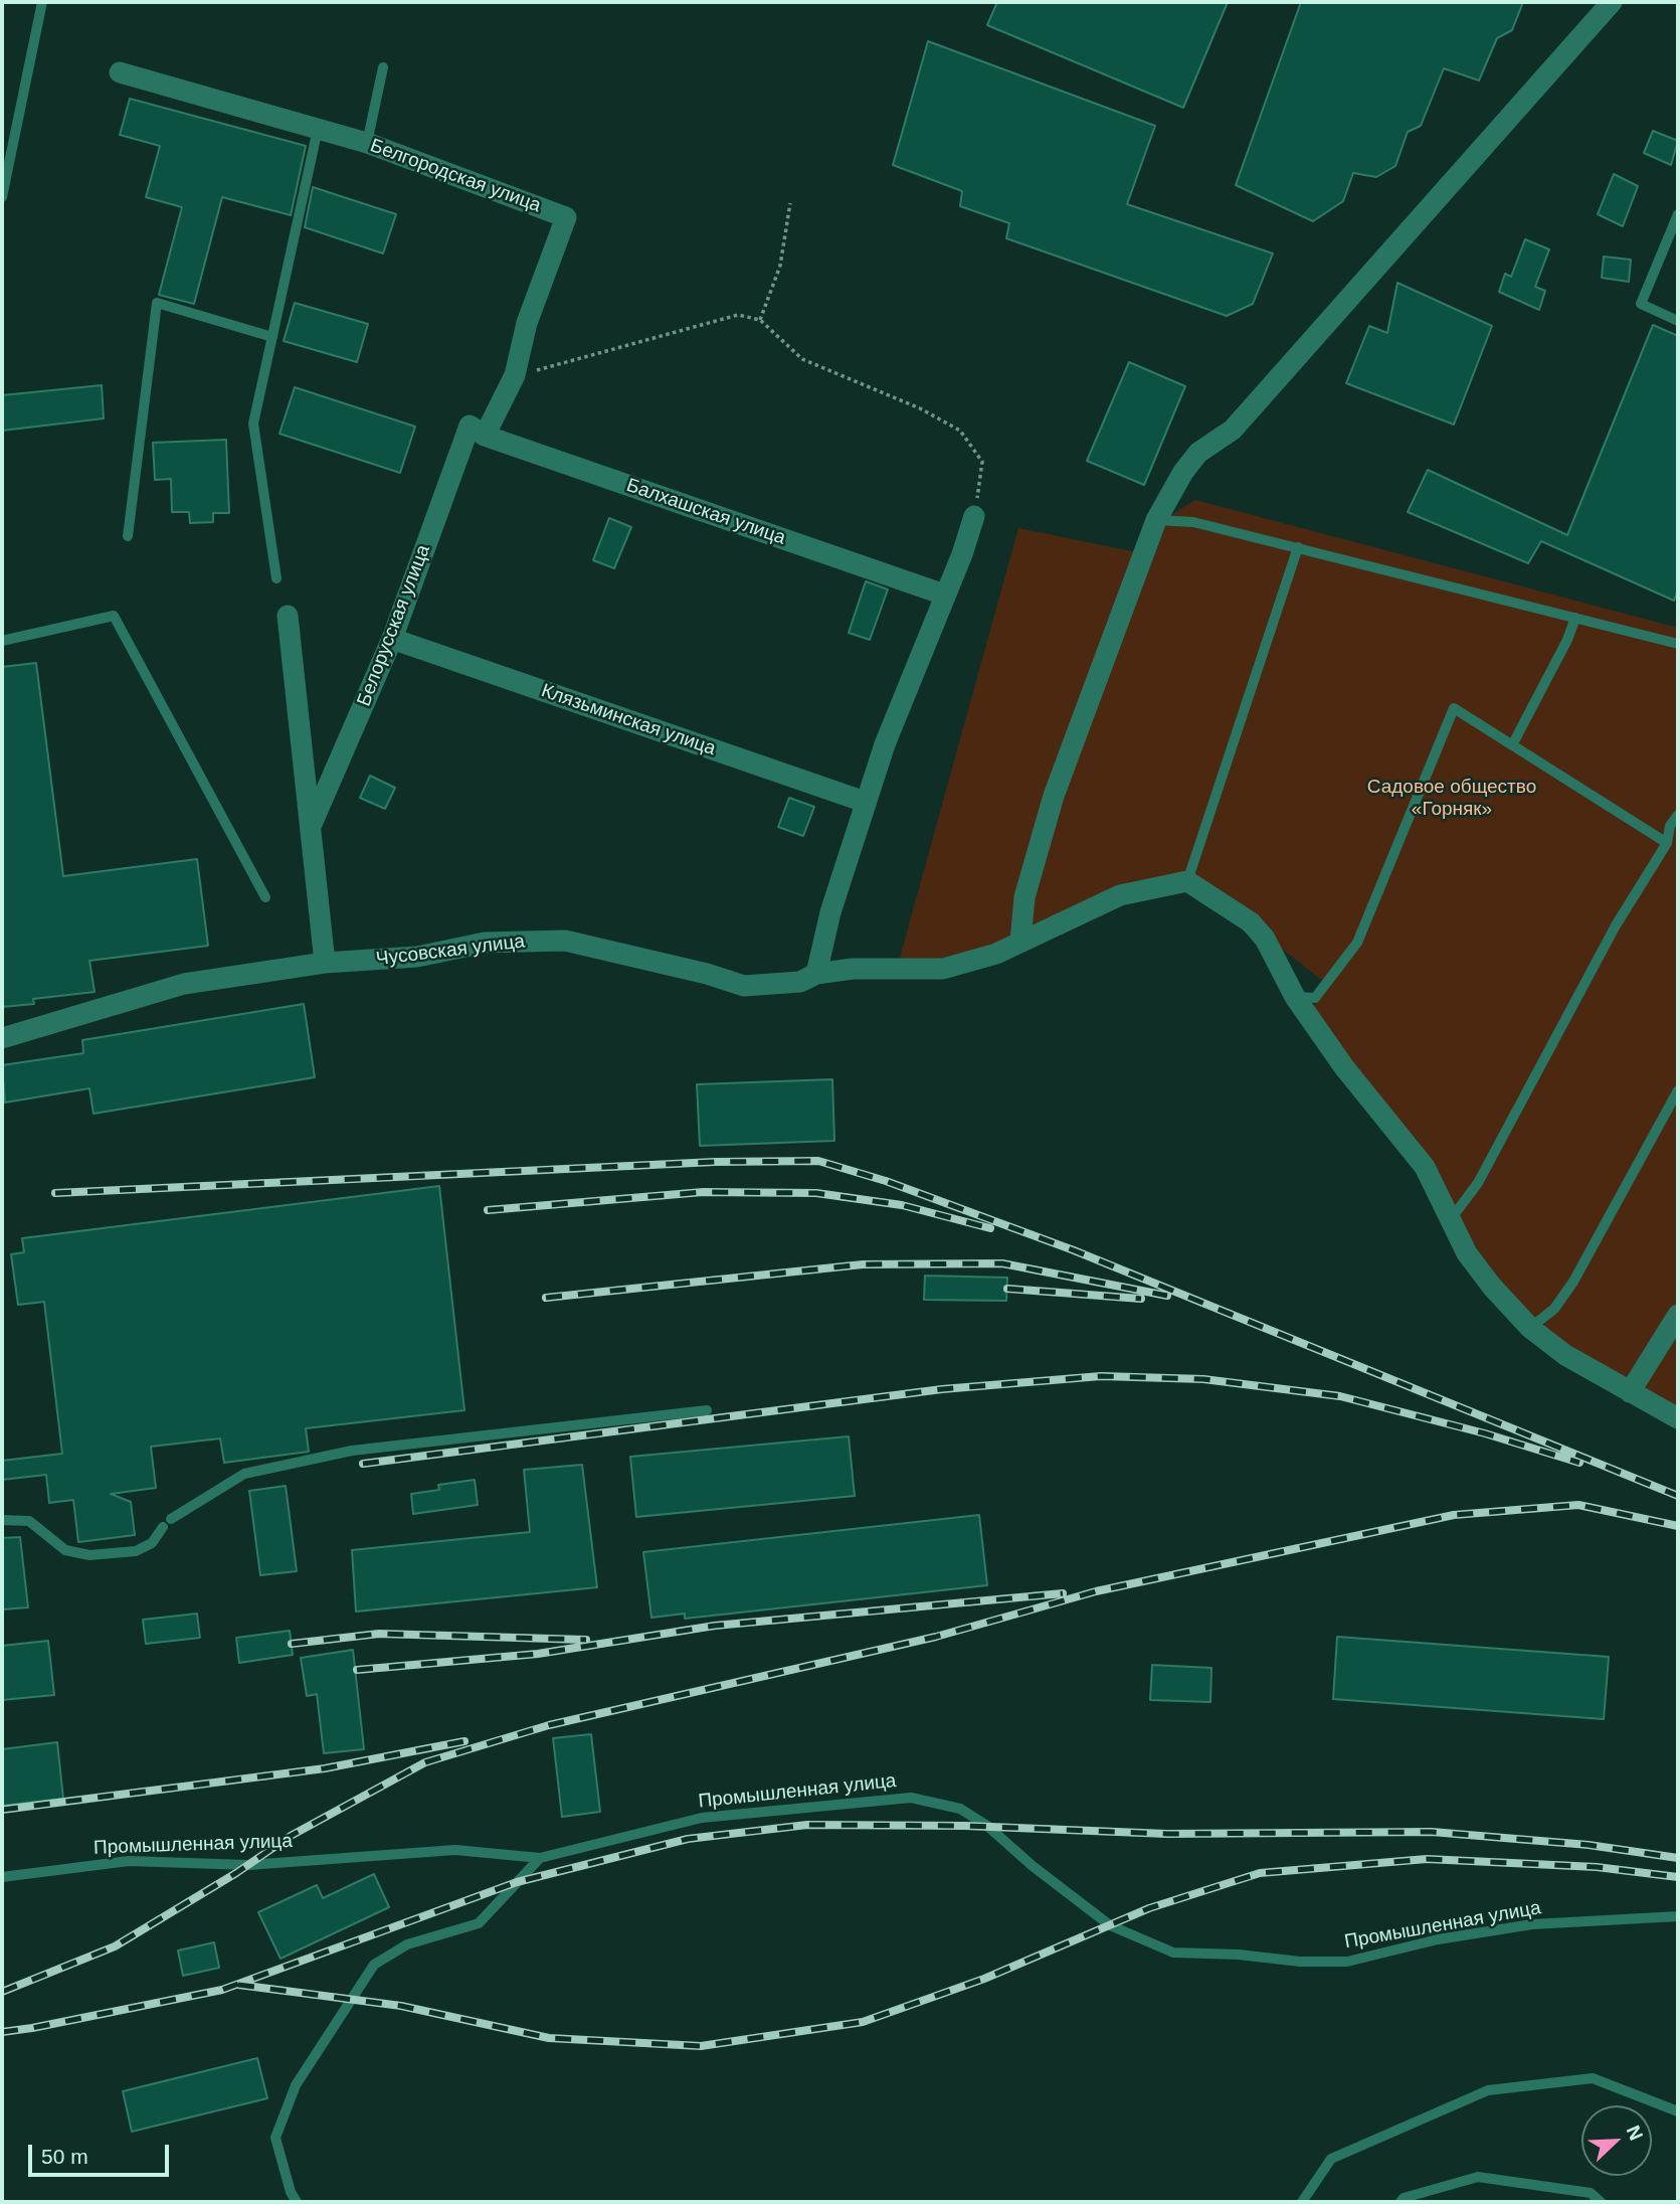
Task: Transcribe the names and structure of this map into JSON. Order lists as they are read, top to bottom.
{
  "streets": {
    "street": [
      "Белгородская улица",
      "Балхашская улица",
      "Белорусская улица",
      "Клязьминская улица",
      "Чусовская улица"
    ],
    "lane": ["Промышленная улица"]
  },
  "crossings": [
    ["Белгородская улица", "Балхашская улица"],
    ["Белгородская улица", "Белорусская улица"],
    ["Балхашская улица", "Белорусская улица"],
    ["Белорусская улица", "Клязьминская улица"]
  ],
  "parks": ["Садовое общество «Горняк»"],
  "scale_bar": "50 m",
  "north": "top right"
}
